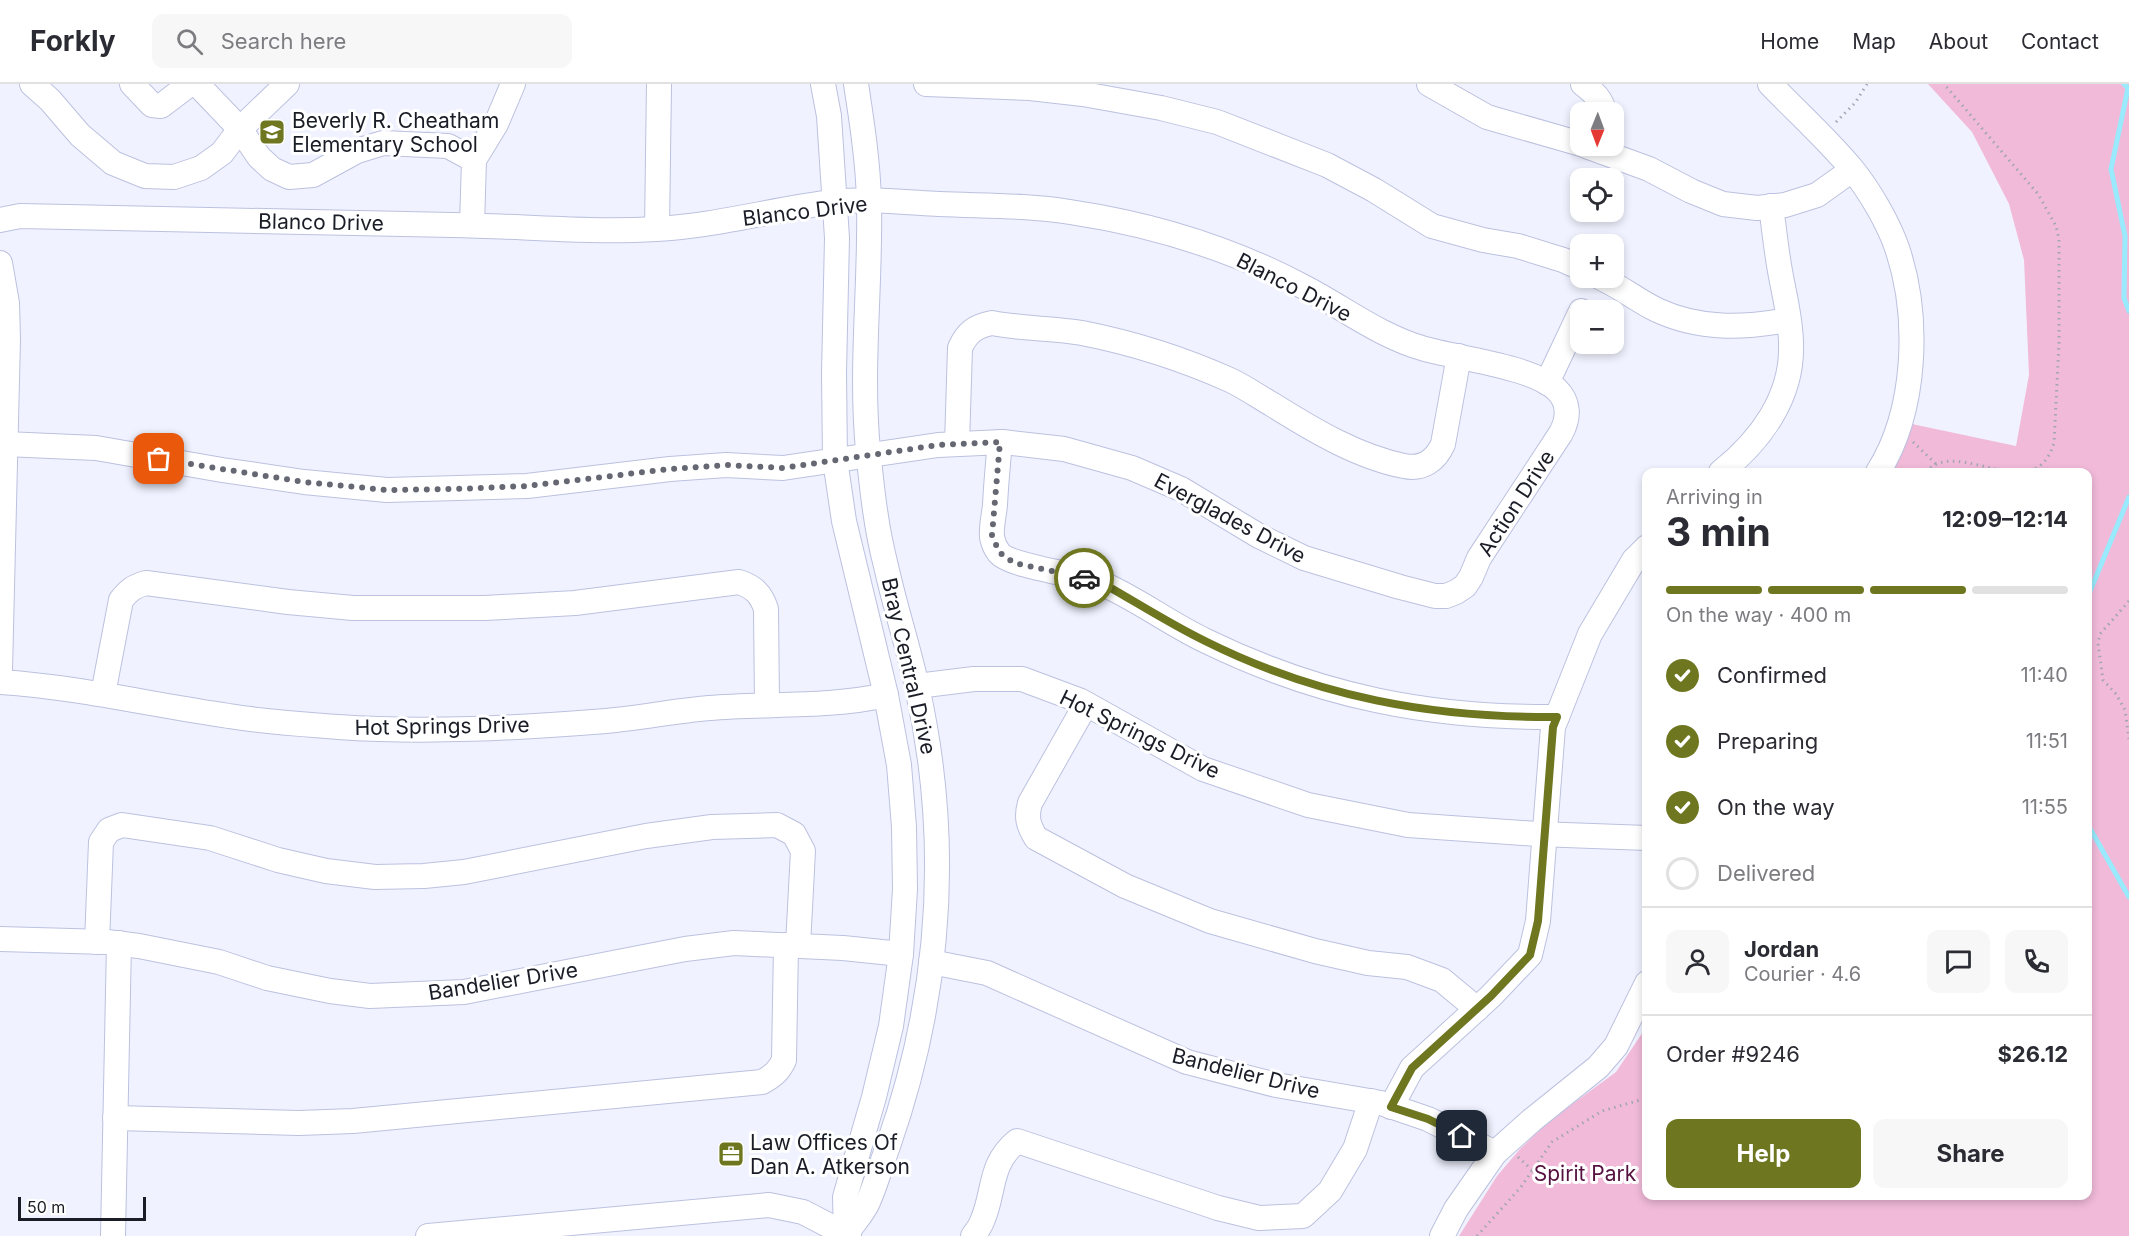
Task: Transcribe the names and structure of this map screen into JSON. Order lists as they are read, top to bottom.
{
  "streets": {
    "street": [
      "Blanco Drive",
      "Action Drive",
      "Everglades Drive",
      "Bray Central Drive",
      "Hot Springs Drive",
      "Bandelier Drive"
    ]
  },
  "crossings": [
    ["Blanco Drive", "Action Drive"],
    ["Blanco Drive", "Bray Central Drive"],
    ["Action Drive", "Everglades Drive"],
    ["Everglades Drive", "Bray Central Drive"],
    ["Bray Central Drive", "Hot Springs Drive"],
    ["Bray Central Drive", "Bandelier Drive"]
  ],
  "parks": ["Spirit Park"],
  "places": {
    "school or university": ["Beverly R. Cheatham Elementary School"],
    "office": ["Law Offices Of Dan A. Atkerson"]
  },
  "scale_bar": "50 m",
  "north": "bottom",
  "page": {
    "header": "Forkly",
    "search": "Search here",
    "nav": [
      "Home",
      "Map",
      "About",
      "Contact"
    ],
    "map_buttons": ["+", "−"],
    "heading": ["3 min", "Arriving in", "12:09–12:14"],
    "panel": [
      "Jordan",
      "Courier · 4.6",
      "Order #9246",
      "$26.12"
    ],
    "bar": "On the way · 400 m",
    "list": [
      ["Confirmed", "11:40"],
      ["Preparing", "11:51"],
      ["On the way", "11:55"],
      "Delivered"
    ],
    "buttons": ["Help", "Share"],
    "scale": "50 m"
  }
}
